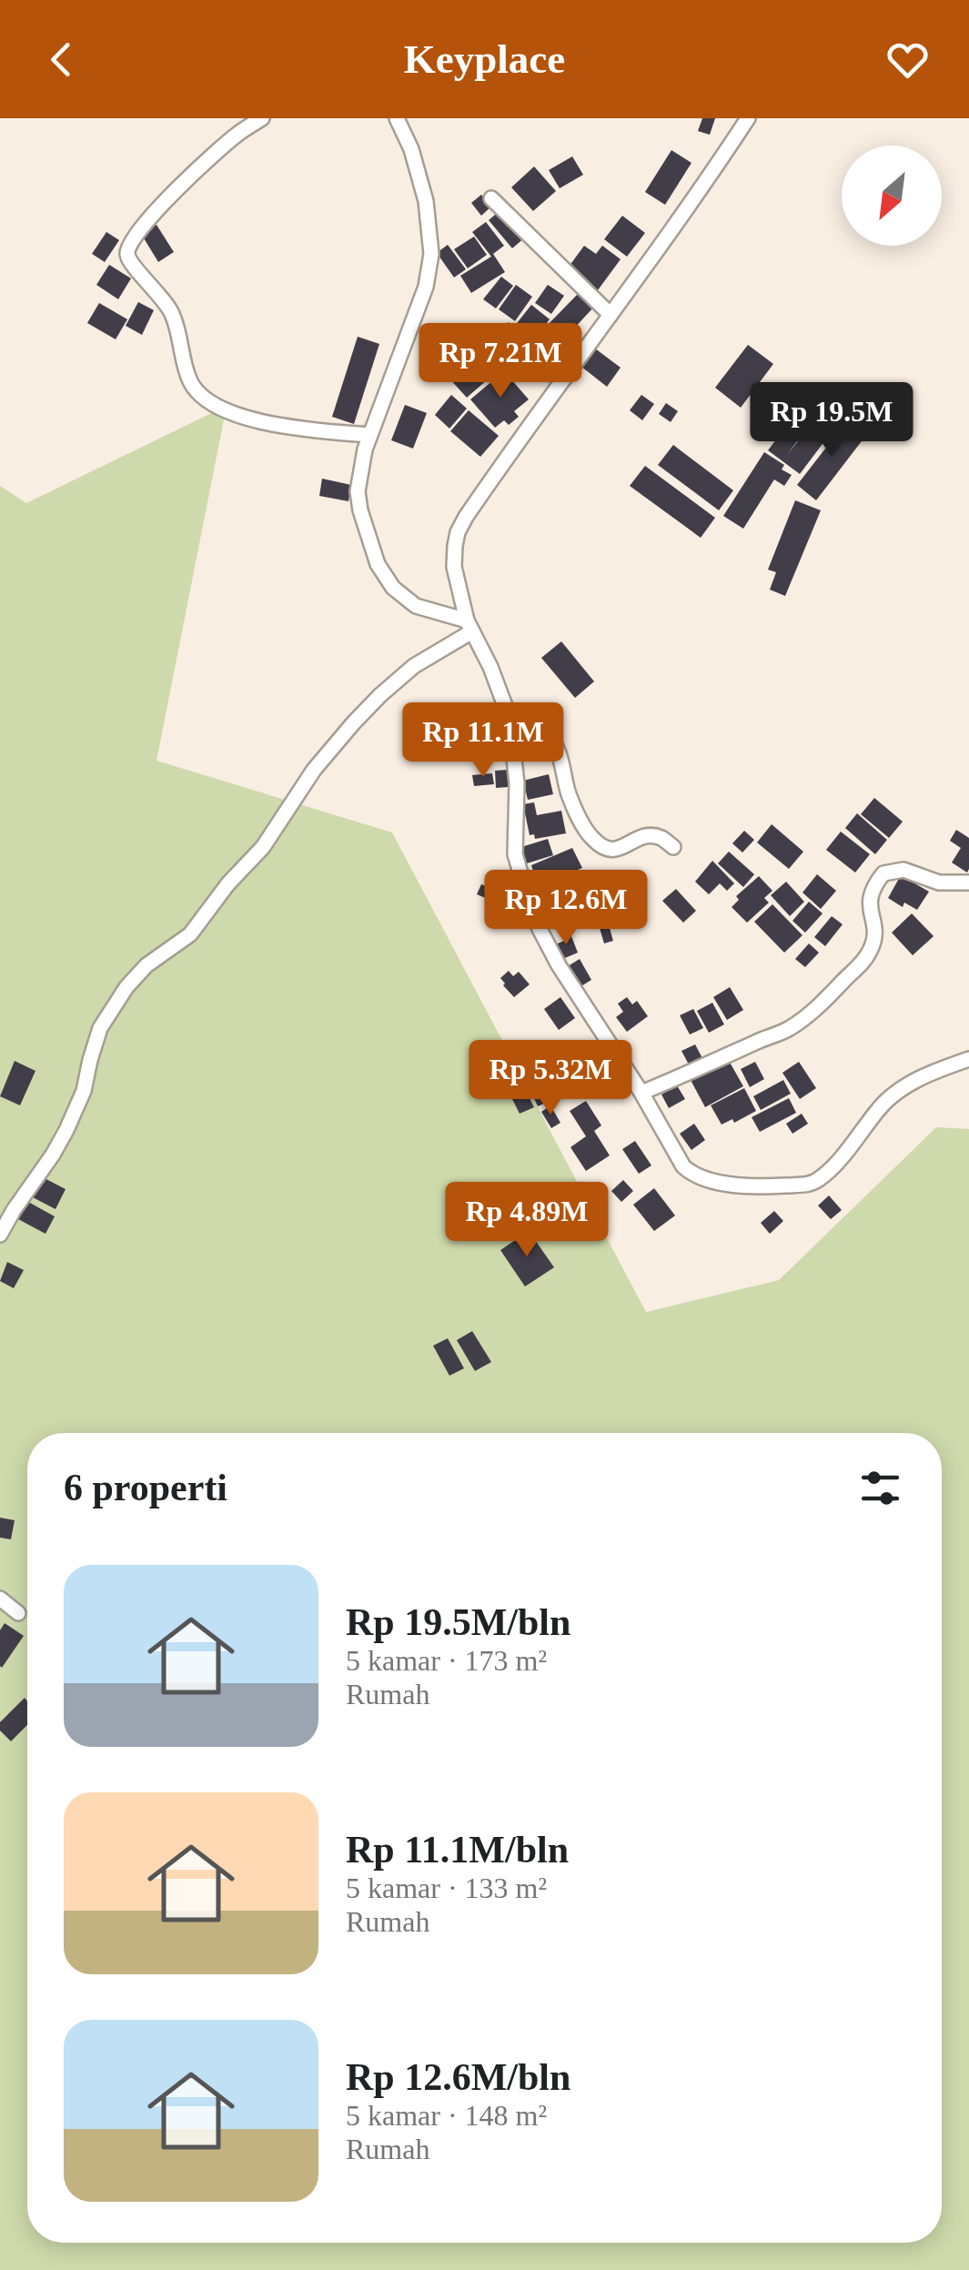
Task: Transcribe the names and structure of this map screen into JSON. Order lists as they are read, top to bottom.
{
  "north": "bottom left",
  "page": {
    "header": "Keyplace",
    "price": [
      "Rp 7.21M",
      "Rp 19.5M",
      "Rp 11.1M",
      "Rp 12.6M",
      "Rp 5.32M",
      "Rp 4.89M"
    ],
    "heading": "6 properti",
    "list": [
      {
        "name": "Rp 19.5M/bln",
        "note": "5 kamar · 173 m² · Rumah"
      },
      {
        "name": "Rp 11.1M/bln",
        "note": "5 kamar · 133 m² · Rumah"
      },
      {
        "name": "Rp 12.6M/bln",
        "note": "5 kamar · 148 m² · Rumah"
      }
    ]
  }
}
